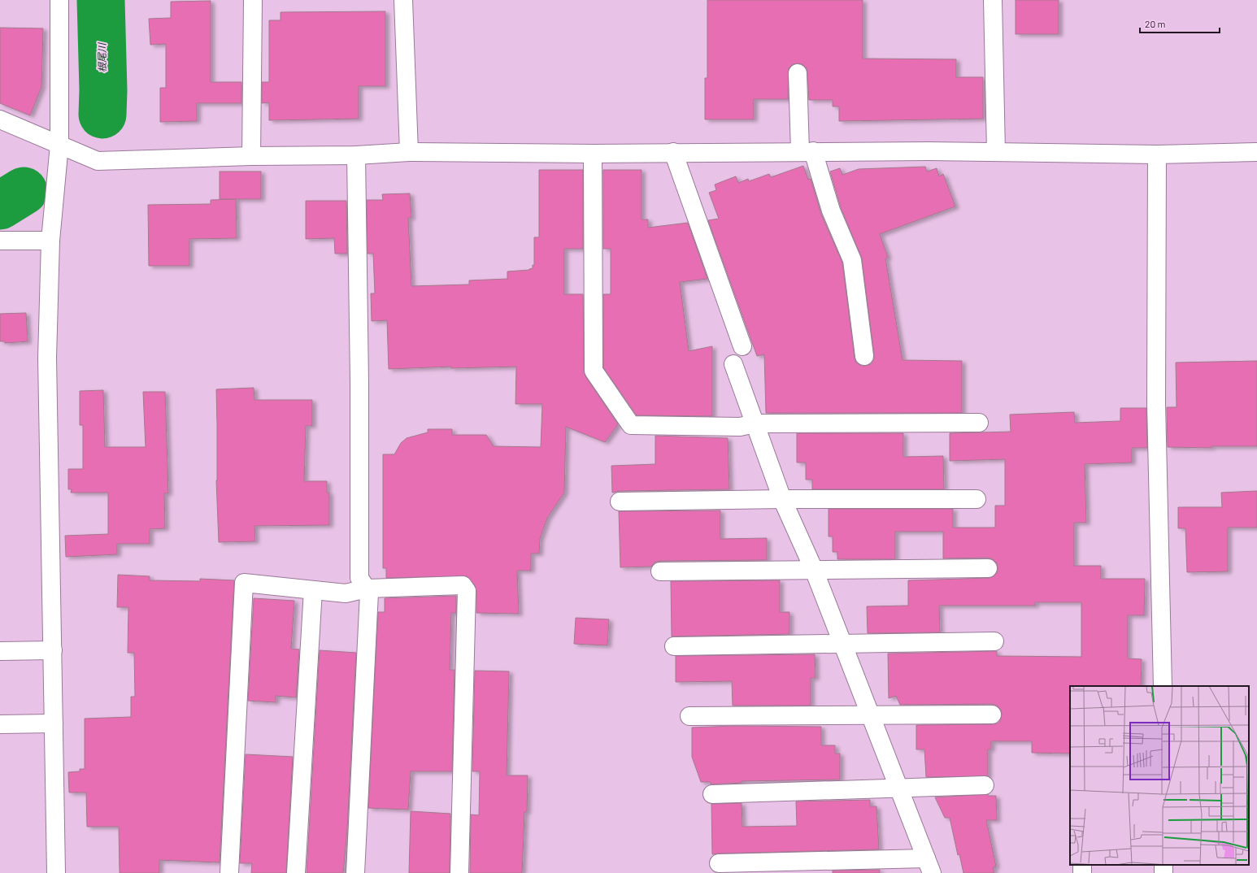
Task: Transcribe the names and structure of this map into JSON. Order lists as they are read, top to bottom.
{
  "water": ["根尾川"],
  "scale_bar": "20 m"
}
